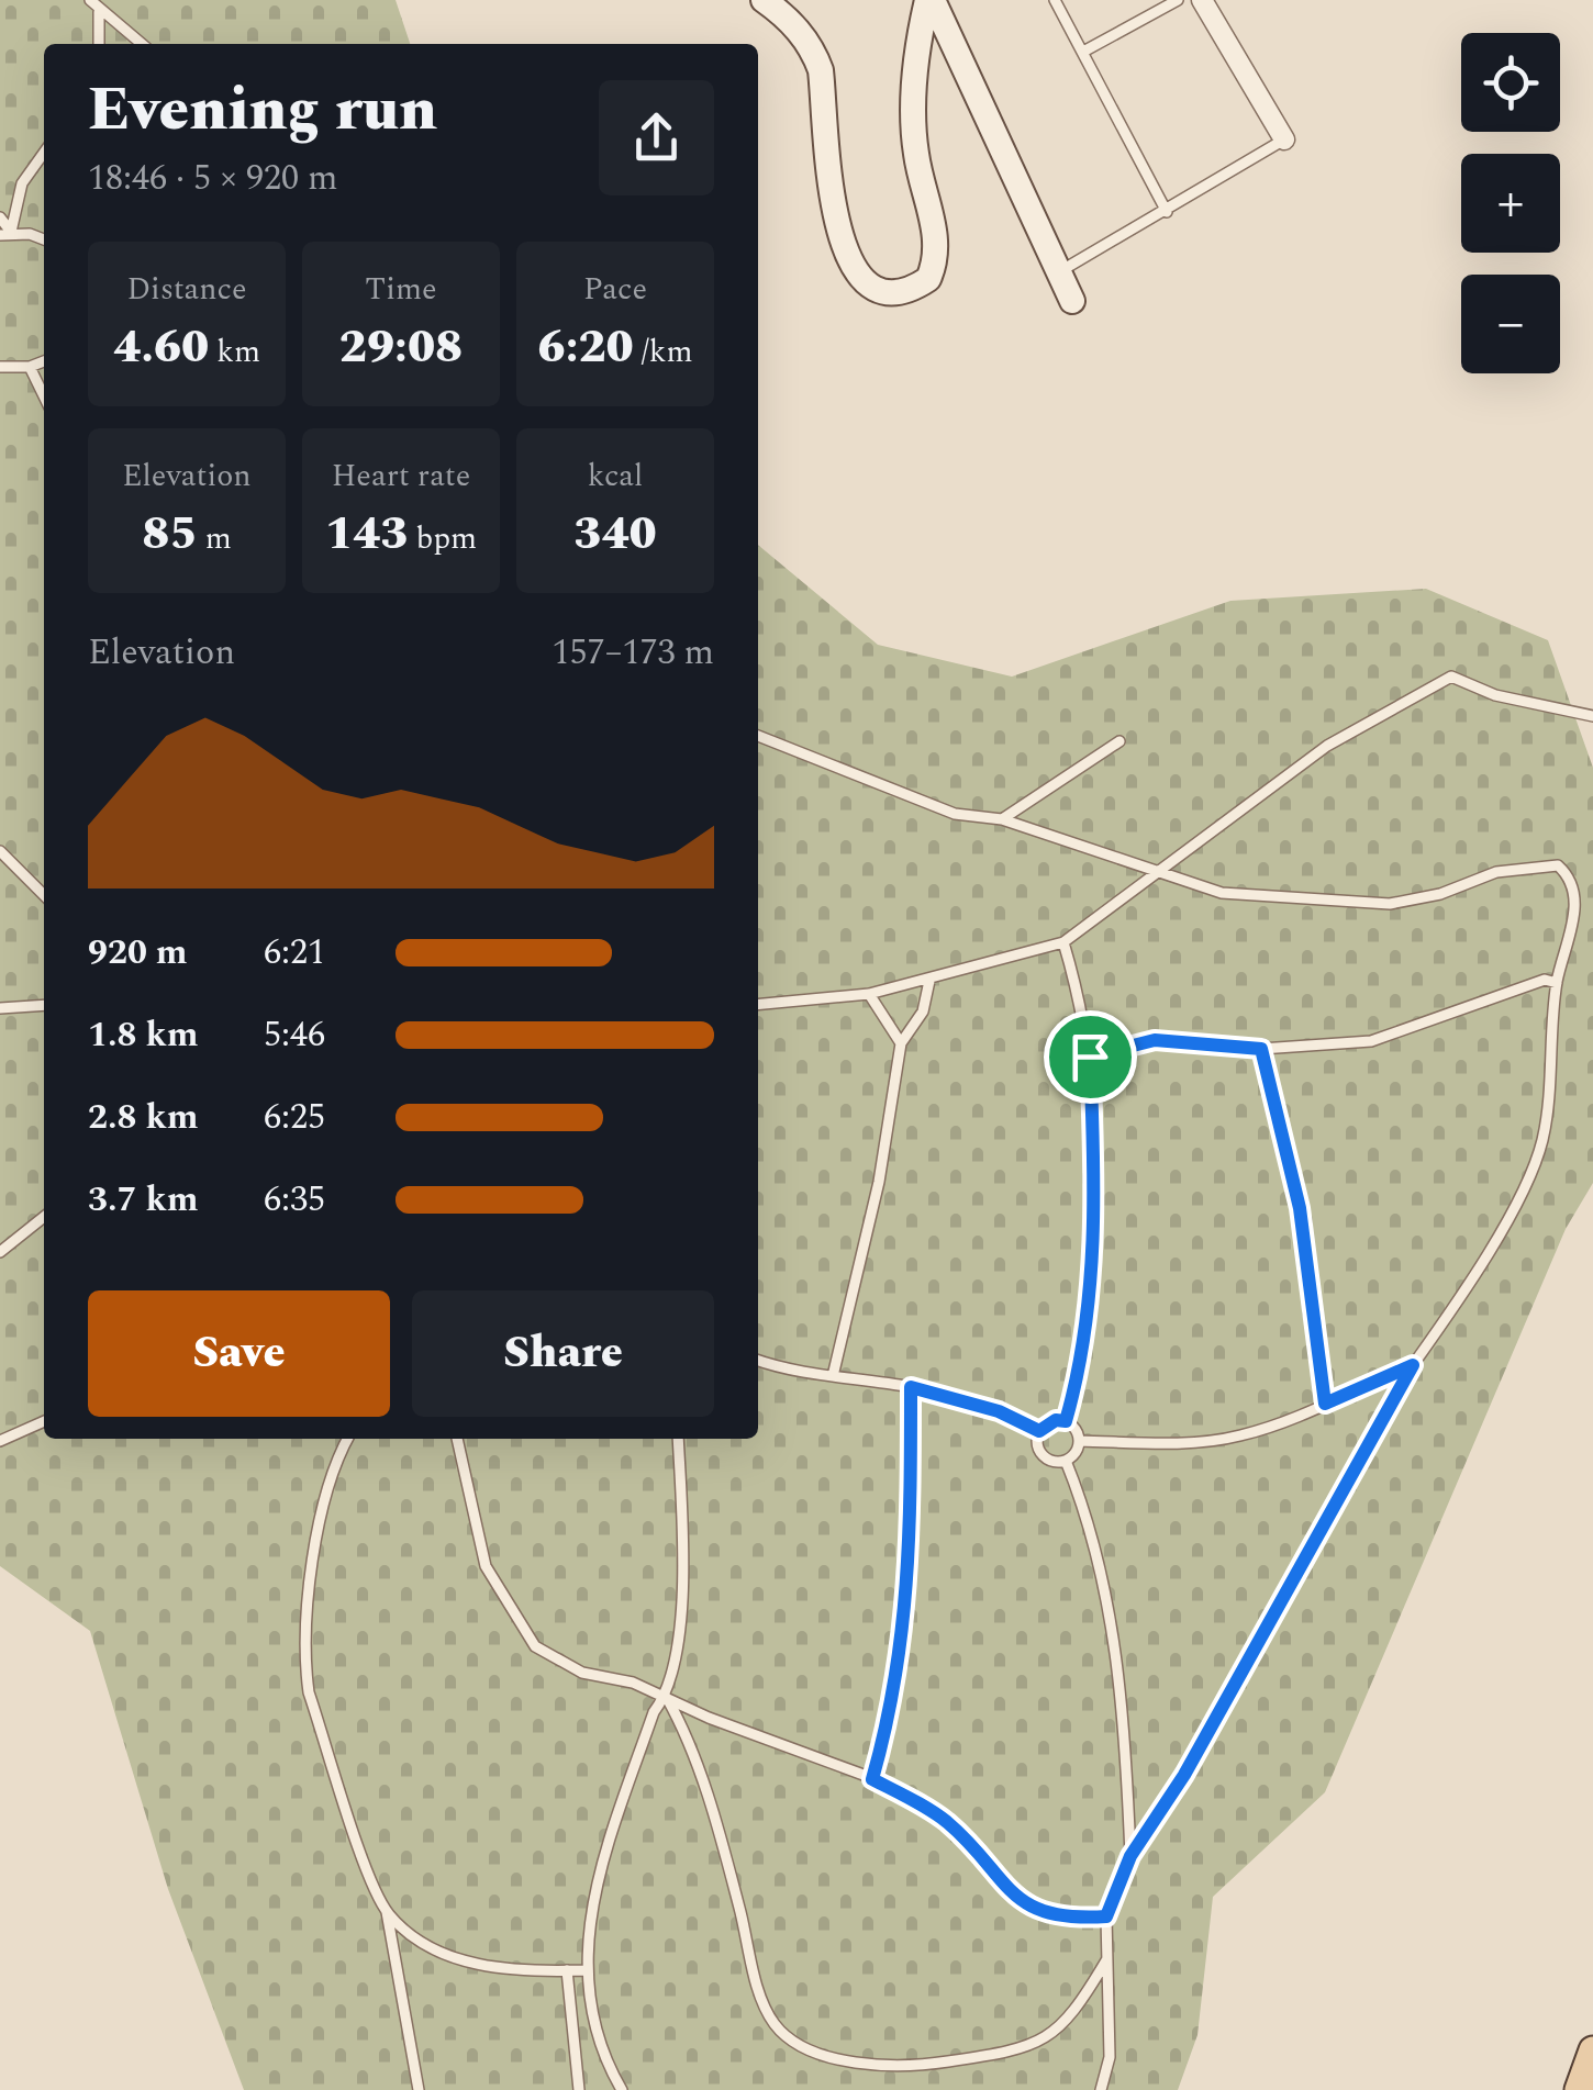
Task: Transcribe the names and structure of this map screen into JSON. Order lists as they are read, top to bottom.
{
  "page": {
    "map_buttons": ["+", "−"],
    "heading": ["Evening run", "18:46 · 5 × 920 m"],
    "stats": [
      ["Distance", "4.60 km"],
      ["Time", "29:08"],
      ["Pace", "6:20 /km"],
      ["Elevation", "85 m"],
      ["Heart rate", "143 bpm"],
      ["kcal", "340"]
    ],
    "chart": ["Elevation", "157–173 m"],
    "list": [
      {
        "name": "920 m",
        "note": "6:21"
      },
      {
        "name": "1.8 km",
        "note": "5:46"
      },
      {
        "name": "2.8 km",
        "note": "6:25"
      },
      {
        "name": "3.7 km",
        "note": "6:35"
      }
    ],
    "buttons": ["Save", "Share"]
  }
}
